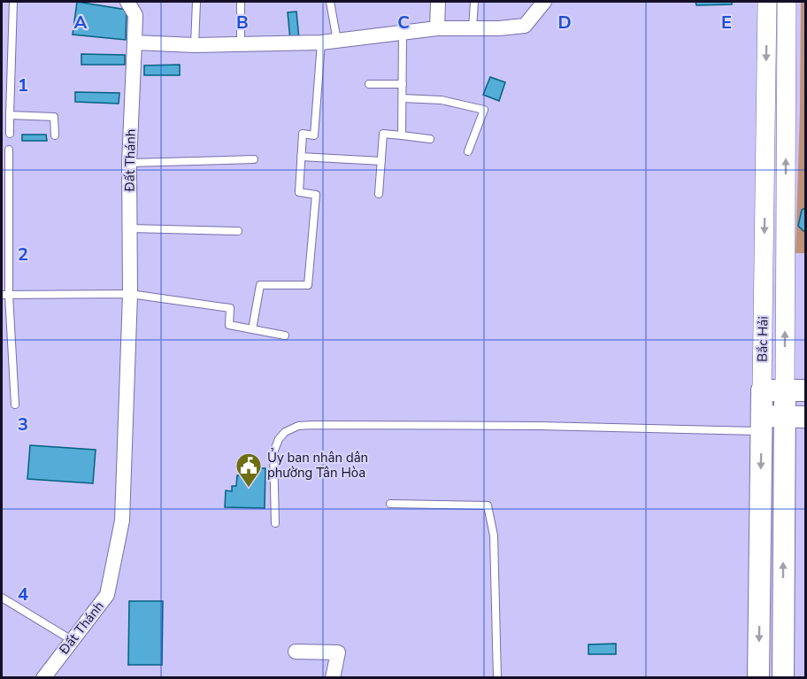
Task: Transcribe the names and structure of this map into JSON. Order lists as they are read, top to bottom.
{
  "streets": {
    "main road": ["Bắc Hải"],
    "street": ["Đất Thánh"]
  },
  "places": {
    "public building": ["Ủy ban nhân dân phường Tân Hòa"]
  },
  "grid": {
    "columns": [
      "A",
      "B",
      "C",
      "D",
      "E"
    ],
    "rows": [
      "1",
      "2",
      "3",
      "4"
    ]
  }
}
